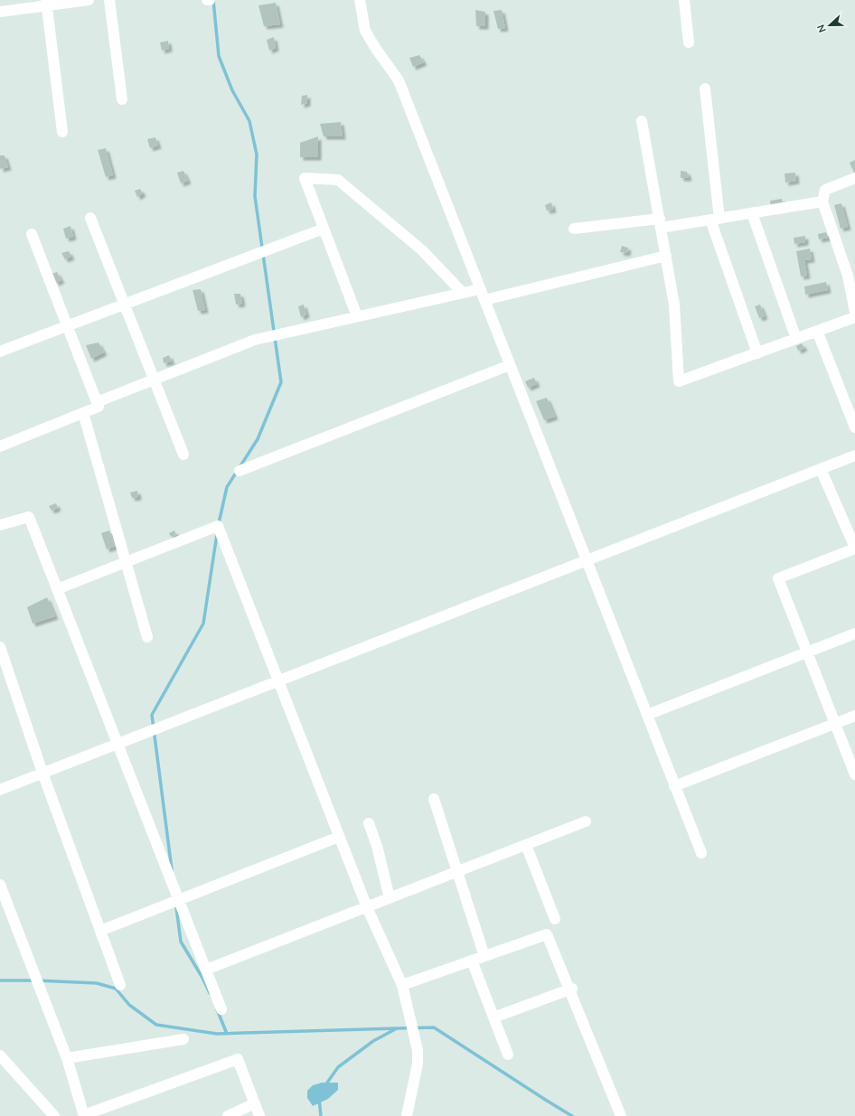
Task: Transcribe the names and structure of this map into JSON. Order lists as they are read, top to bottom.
{
  "north": "left"
}
